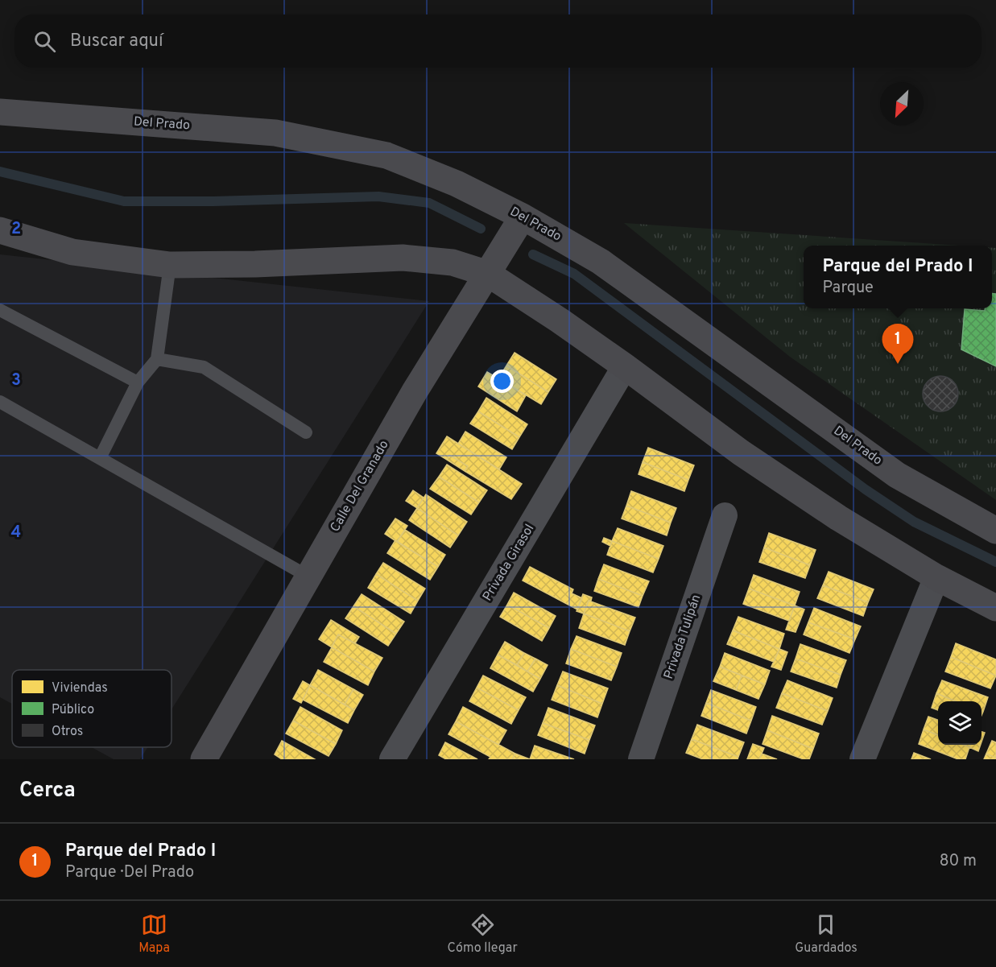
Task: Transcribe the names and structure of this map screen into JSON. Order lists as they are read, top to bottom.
{
  "streets": {
    "main road": ["Del Prado", "Calle Del Granado"],
    "street": ["Privada Girasol", "Privada Tulipán"]
  },
  "crossings": [
    ["Del Prado", "Calle Del Granado"]
  ],
  "legend": ["Viviendas", "Público", "Otros"],
  "north": "bottom left",
  "page": {
    "search": "Buscar aquí",
    "popup": ["Parque del Prado I", "Parque"],
    "pins": "1",
    "heading": "Cerca",
    "list": [
      {
        "mark": "1",
        "name": "Parque del Prado I",
        "note": "Parque · Del Prado",
        "value": "80 m"
      }
    ],
    "nav": ["Mapa", "Cómo llegar", "Guardados"]
  },
  "grid": {
    "rows": ["2", "3", "4"]
  }
}
